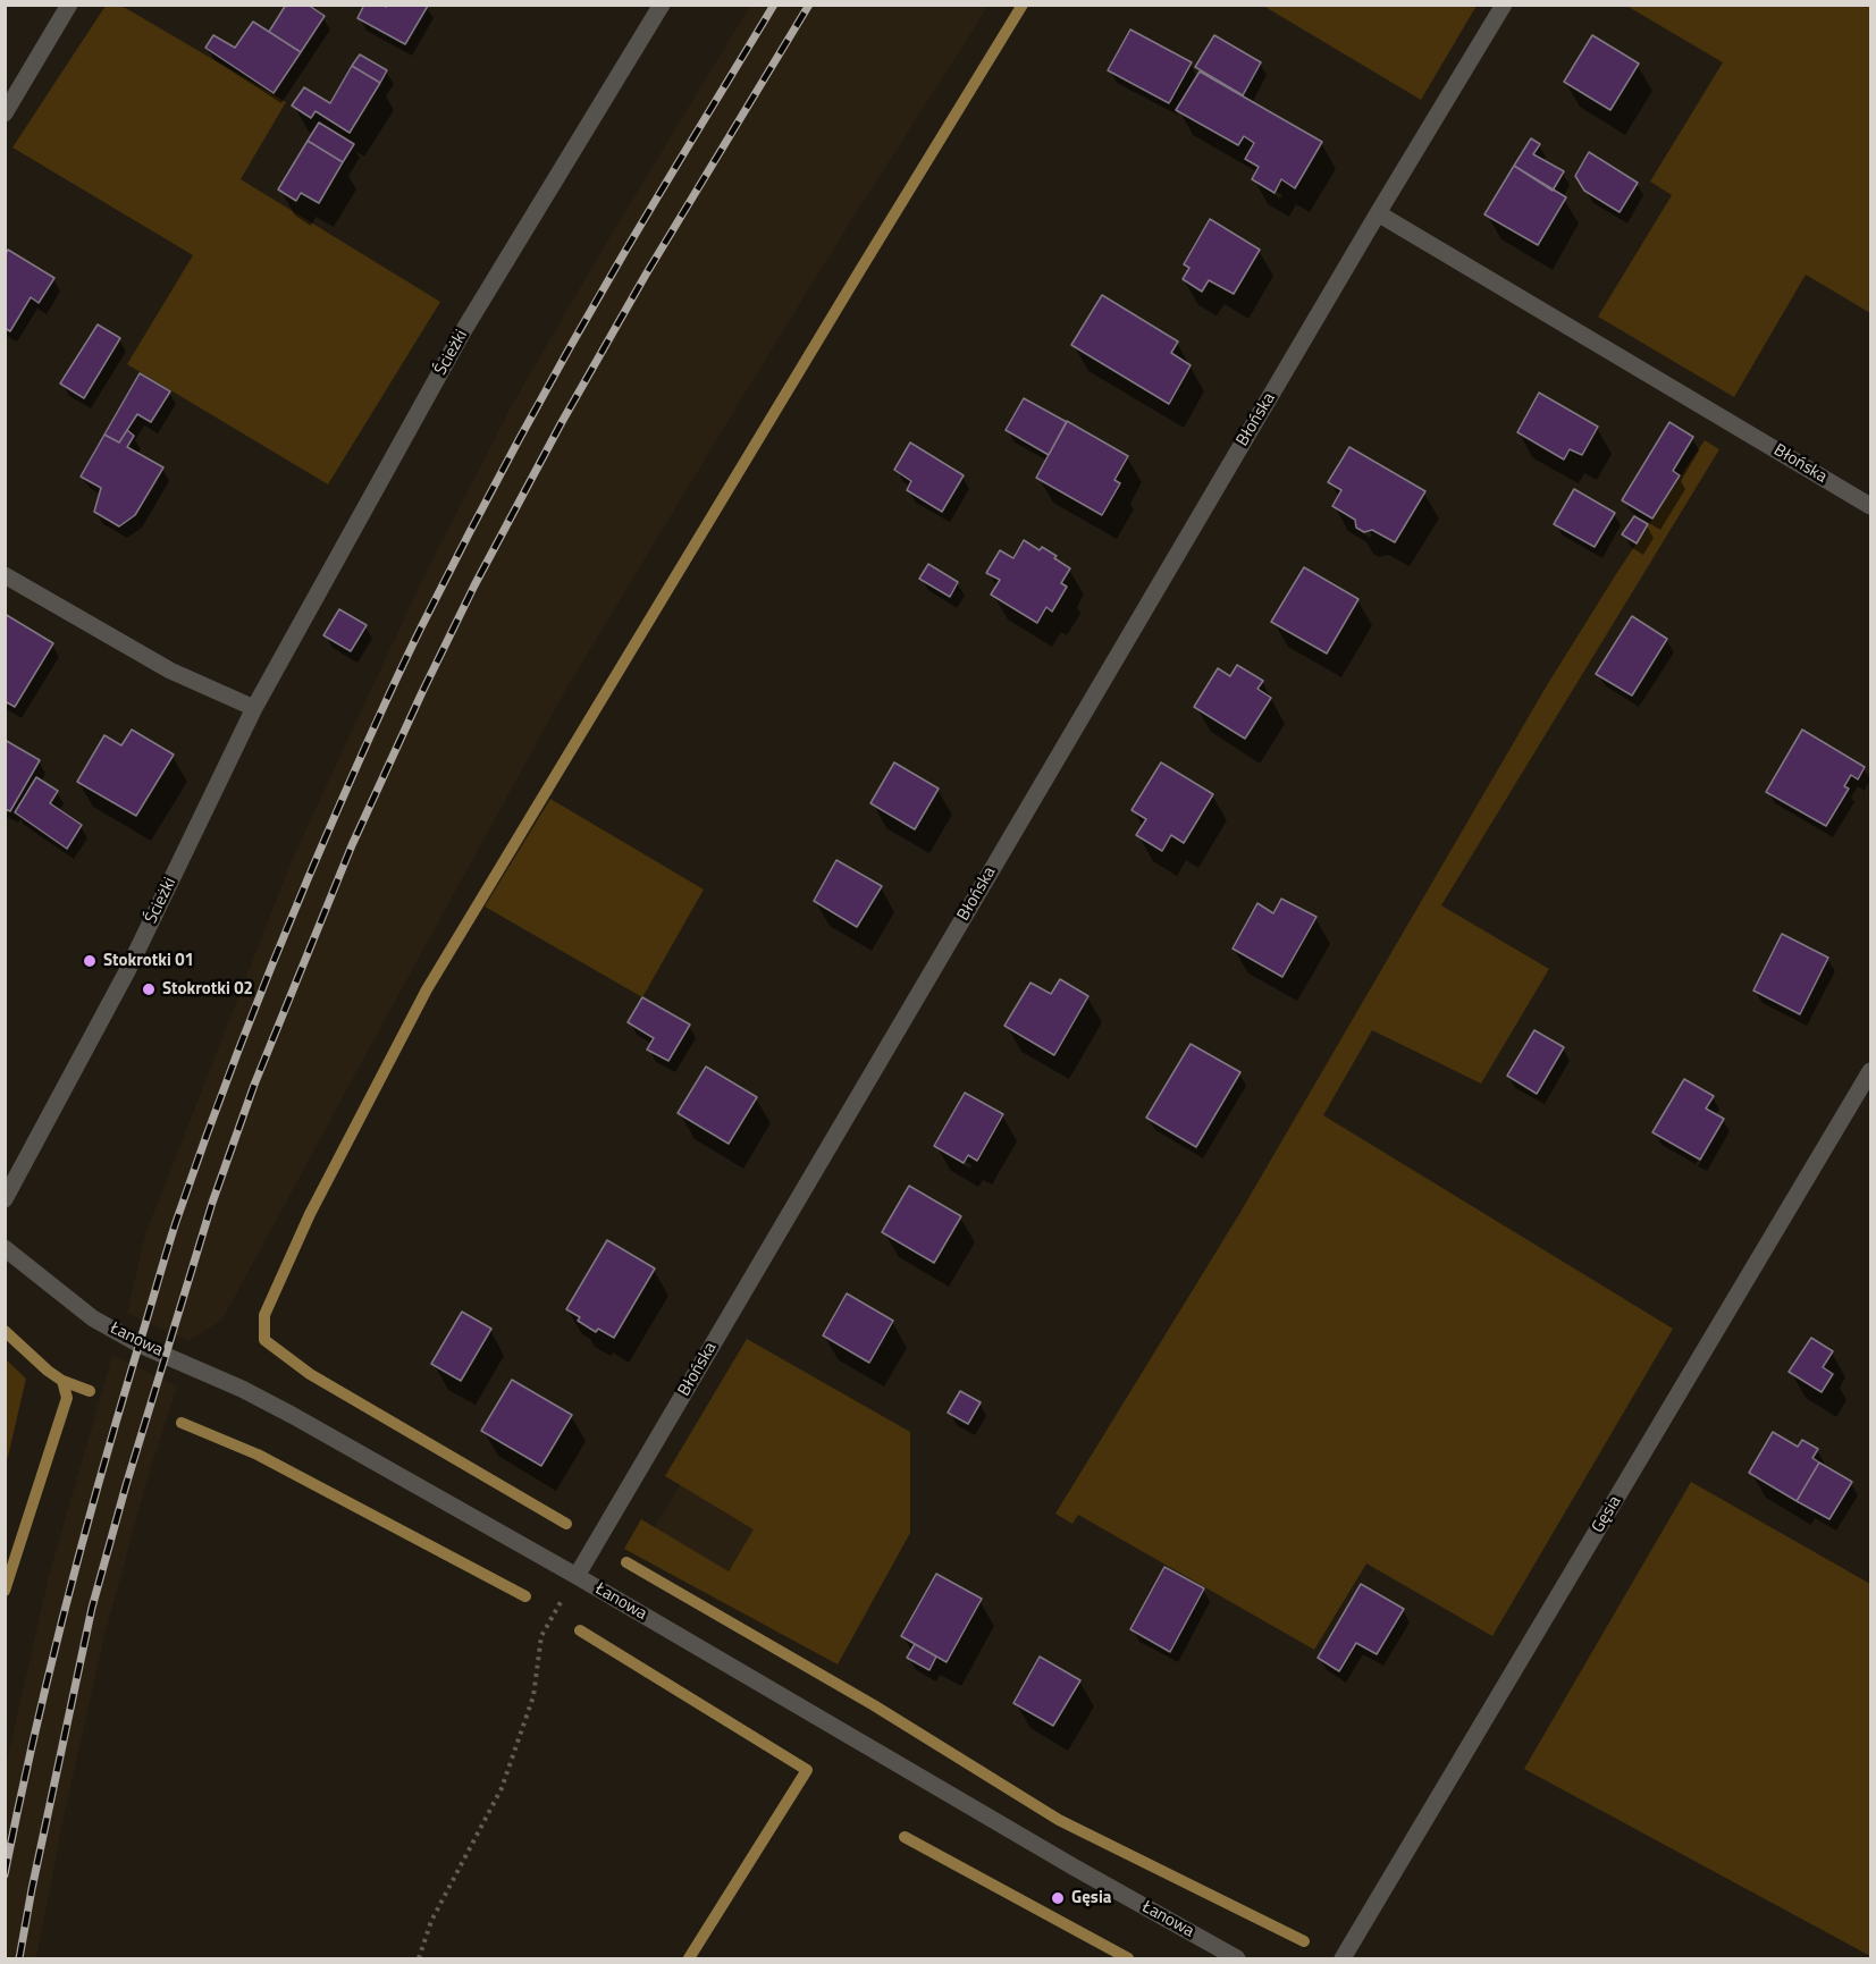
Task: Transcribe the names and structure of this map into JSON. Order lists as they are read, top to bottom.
{
  "streets": {
    "street": [
      "Ścieżki",
      "Błońska",
      "Łanowa",
      "Gęsia"
    ]
  },
  "crossings": [
    ["Błońska", "Łanowa"]
  ],
  "places": ["Stokrotki 01", "Stokrotki 02", "Gęsia"]
}
